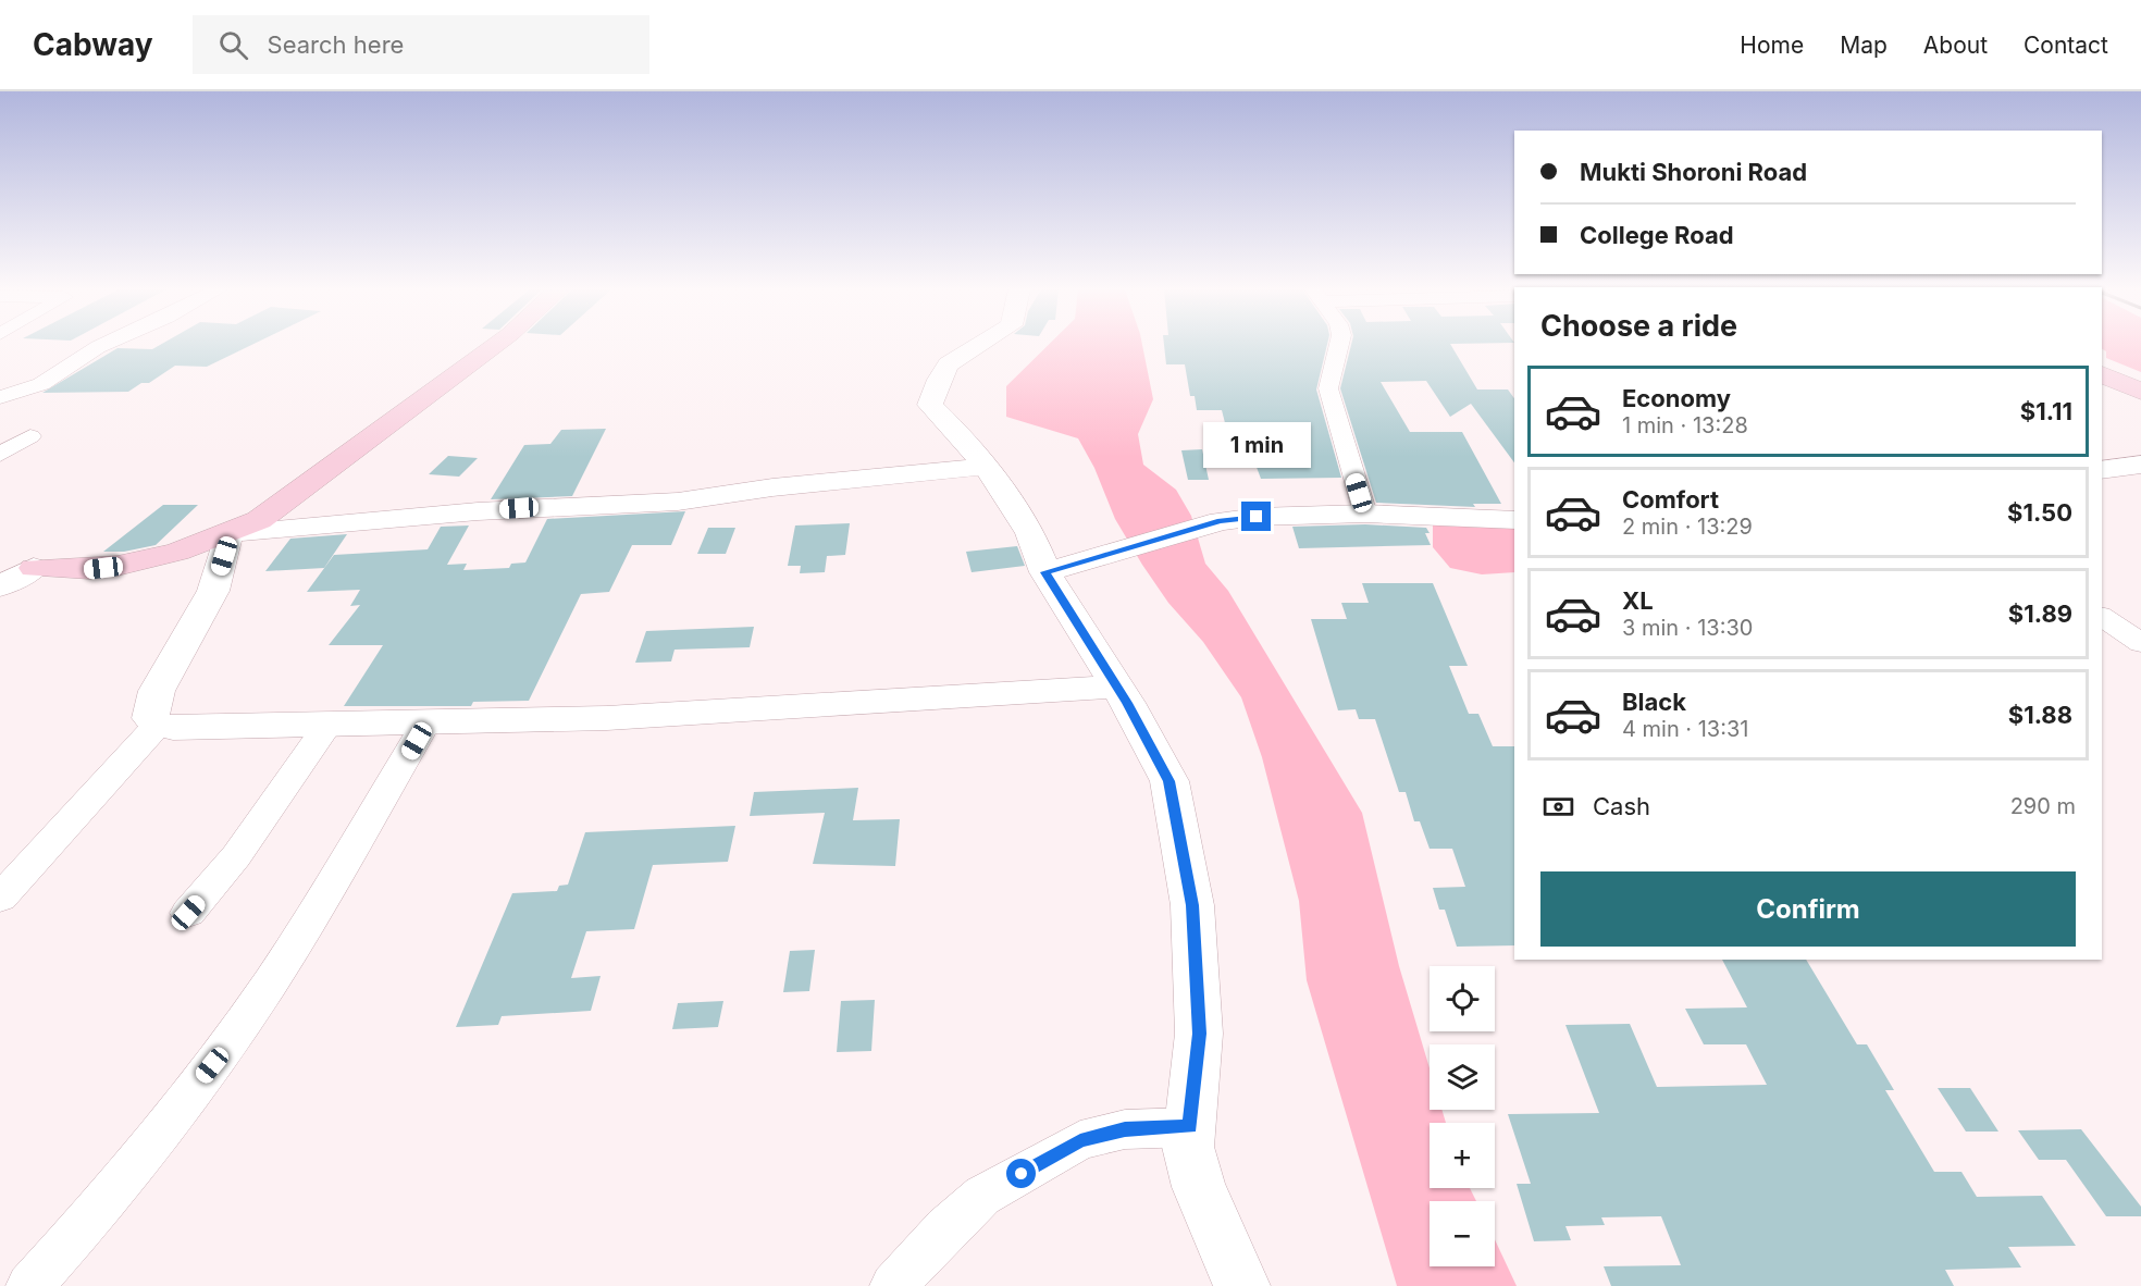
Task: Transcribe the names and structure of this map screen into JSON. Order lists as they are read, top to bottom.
{
  "page": {
    "header": "Cabway",
    "search": "Search here",
    "nav": [
      "Home",
      "Map",
      "About",
      "Contact"
    ],
    "banner": ["Mukti Shoroni Road", "College Road"],
    "heading": "Choose a ride",
    "list": [
      {
        "name": "Economy",
        "note": "1 min · 13:28",
        "value": "$1.11"
      },
      {
        "name": "Comfort",
        "note": "2 min · 13:29",
        "value": "$1.50"
      },
      {
        "name": "XL",
        "note": "3 min · 13:30",
        "value": "$1.89"
      },
      {
        "name": "Black",
        "note": "4 min · 13:31",
        "value": "$1.88"
      }
    ],
    "bubble": "1 min",
    "pay": ["Cash", "290 m"],
    "buttons": "Confirm",
    "map_buttons": ["+", "−"]
  }
}
